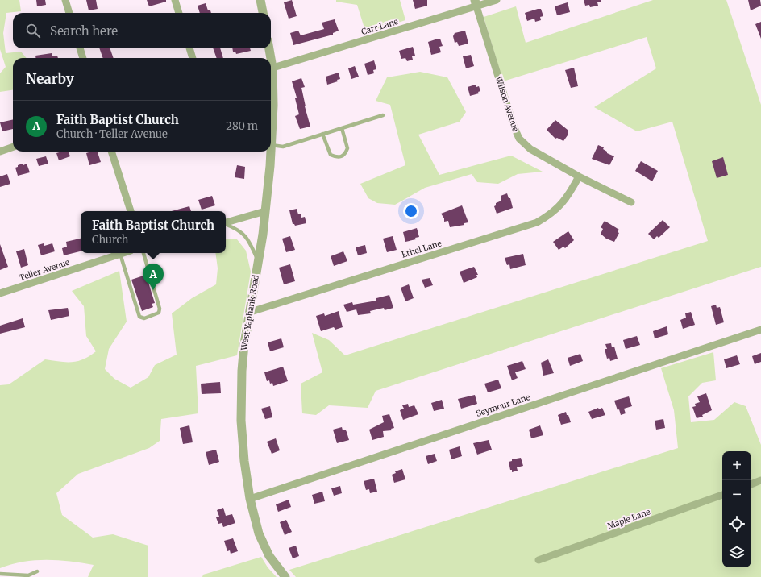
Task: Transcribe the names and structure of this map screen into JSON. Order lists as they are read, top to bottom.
{
  "streets": {
    "street": [
      "Carr Lane",
      "Wilson Avenue",
      "Ethel Lane",
      "Teller Avenue",
      "West Yaphank Road",
      "Seymour Lane",
      "Maple Lane"
    ]
  },
  "crossings": [
    ["Carr Lane", "Wilson Avenue"],
    ["Wilson Avenue", "Ethel Lane"],
    ["Ethel Lane", "West Yaphank Road"],
    ["West Yaphank Road", "Seymour Lane"]
  ],
  "page": {
    "search": "Search here",
    "heading": "Nearby",
    "list": [
      {
        "mark": "A",
        "name": "Faith Baptist Church",
        "note": "Church · Teller Avenue",
        "value": "280 m"
      }
    ],
    "popup": ["Faith Baptist Church", "Church"],
    "pins": "A",
    "map_buttons": ["+", "−"]
  }
}
